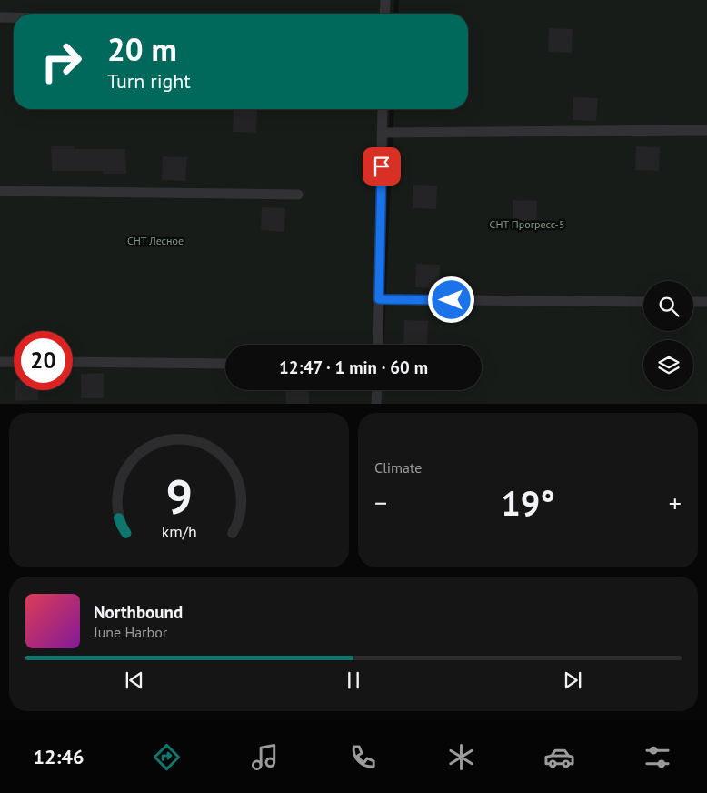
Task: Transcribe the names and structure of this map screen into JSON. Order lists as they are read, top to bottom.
{
  "parks": ["СНТ Прогресс-5", "СНТ Лесное"],
  "page": {
    "turn": ["20 m", "Turn right"],
    "limit": "20",
    "trip": "12:47 · 1 min · 60 m",
    "tile": "Climate",
    "heat": ["−", "19°", "+"],
    "song": ["Northbound", "June Harbor"],
    "tabs": "12:46",
    "gauge": ["9", "km/h"]
  }
}
